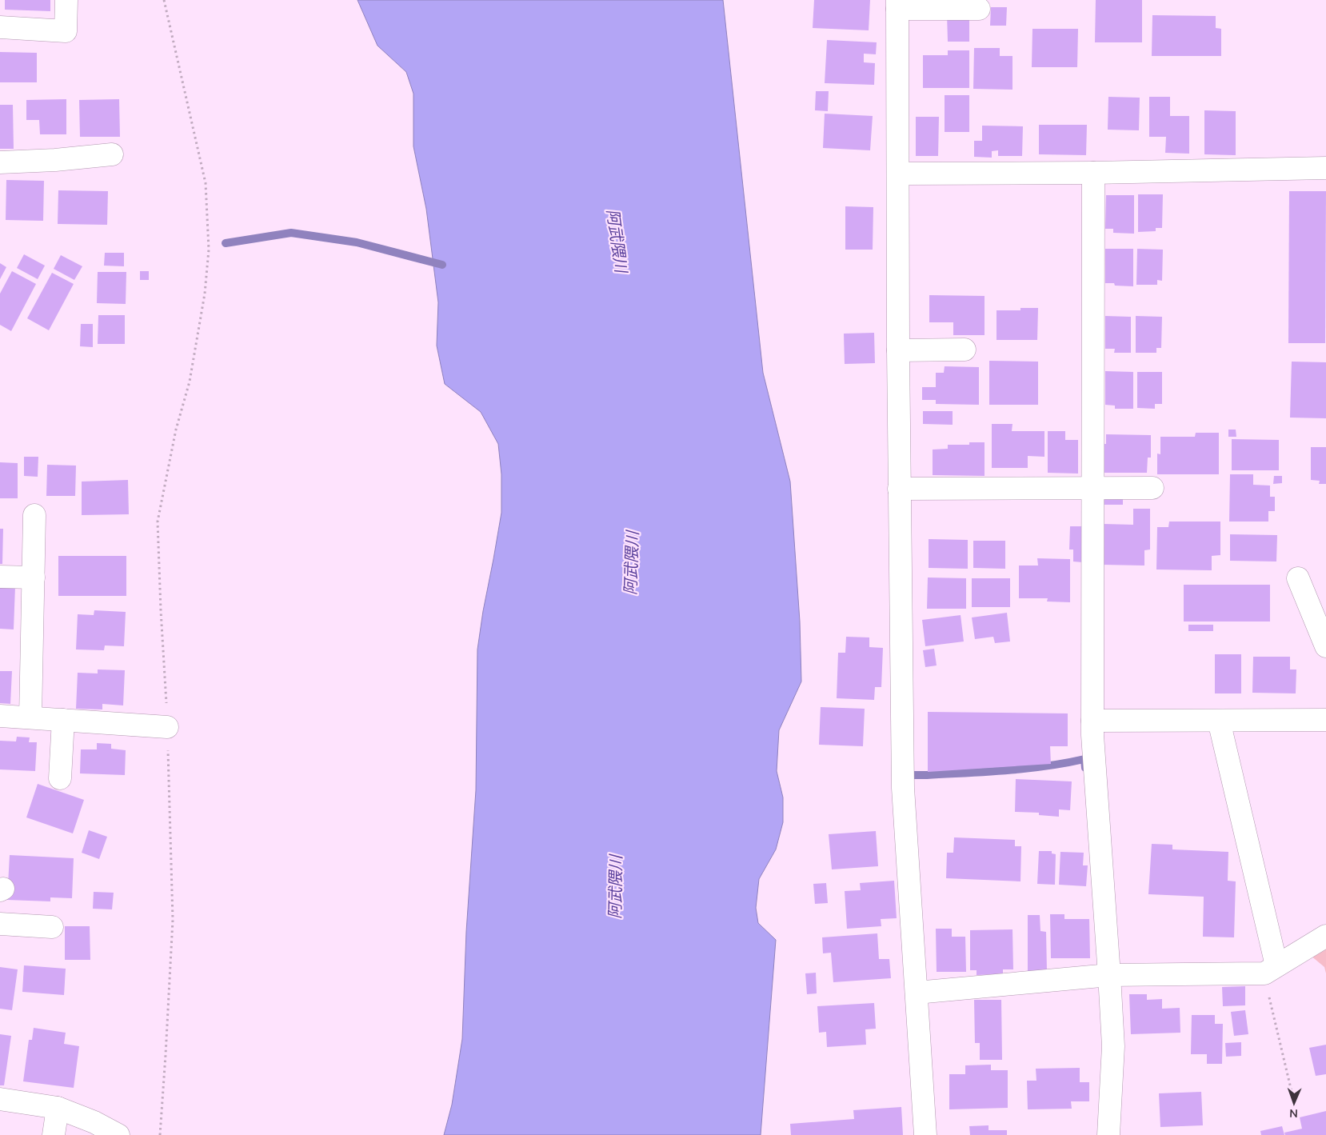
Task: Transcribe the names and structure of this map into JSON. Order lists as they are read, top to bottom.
{
  "water": ["阿武隈川"],
  "north": "bottom"
}
